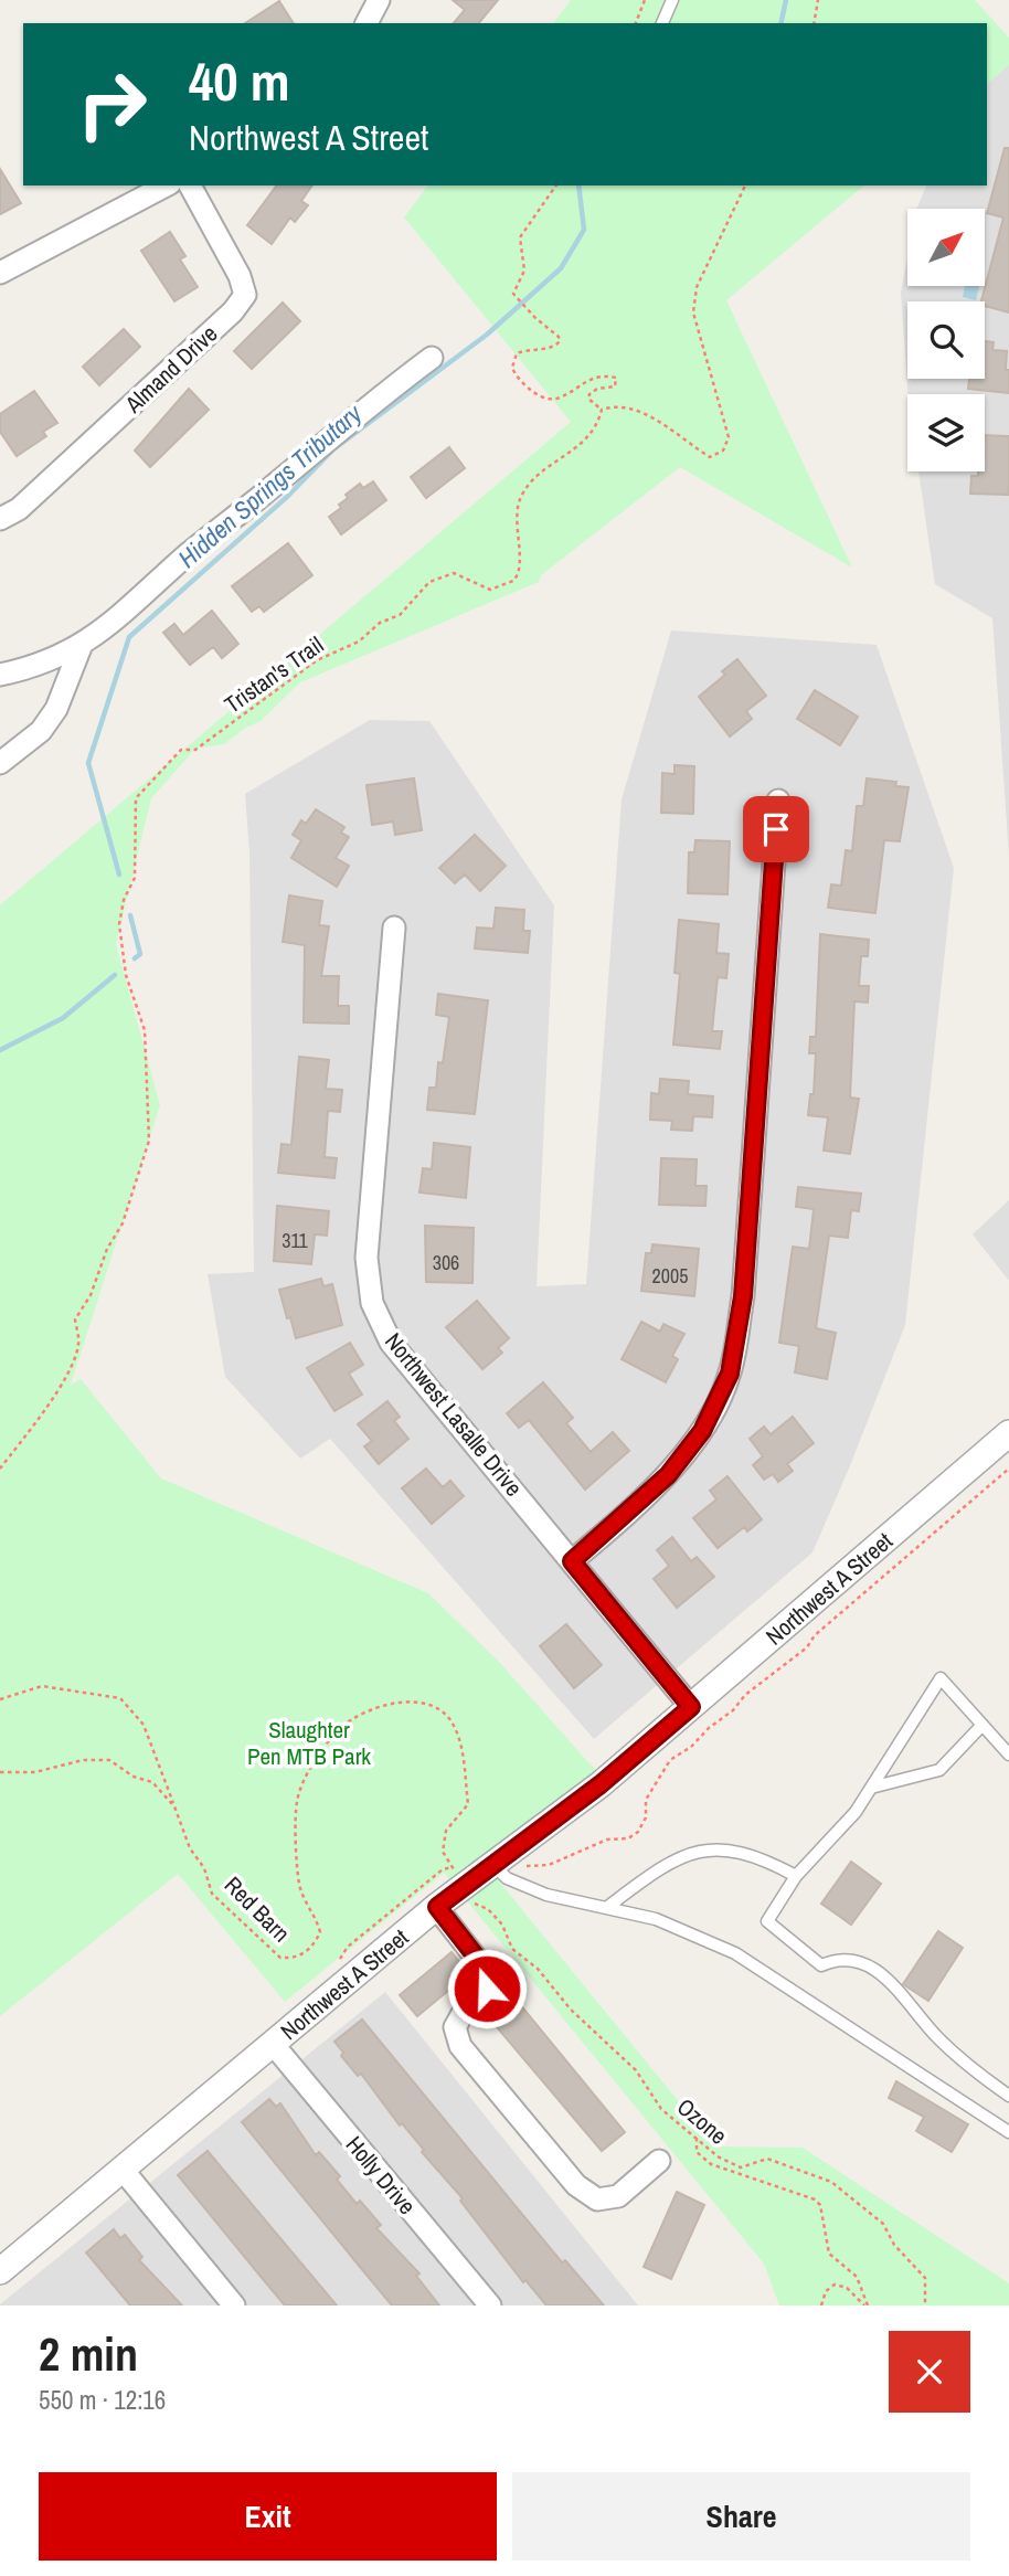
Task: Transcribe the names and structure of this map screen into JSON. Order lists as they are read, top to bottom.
{
  "streets": {
    "street": [
      "Almand Drive",
      "Northwest Lasalle Drive",
      "Northwest A Street",
      "Holly Drive"
    ],
    "path": ["Tristan's Trail", "Red Barn", "Ozone"]
  },
  "crossings": [
    ["Northwest Lasalle Drive", "Northwest A Street"],
    ["Northwest A Street", "Holly Drive"]
  ],
  "water": ["Hidden Springs Tributary"],
  "parks": ["Slaughter Pen MTB Park"],
  "house_numbers": ["311", "306", "2005"],
  "north": "top right",
  "page": {
    "turn": ["40 m", "Northwest A Street"],
    "heading": ["2 min", "550 m · 12:16"],
    "buttons": ["Exit", "Share"]
  }
}
